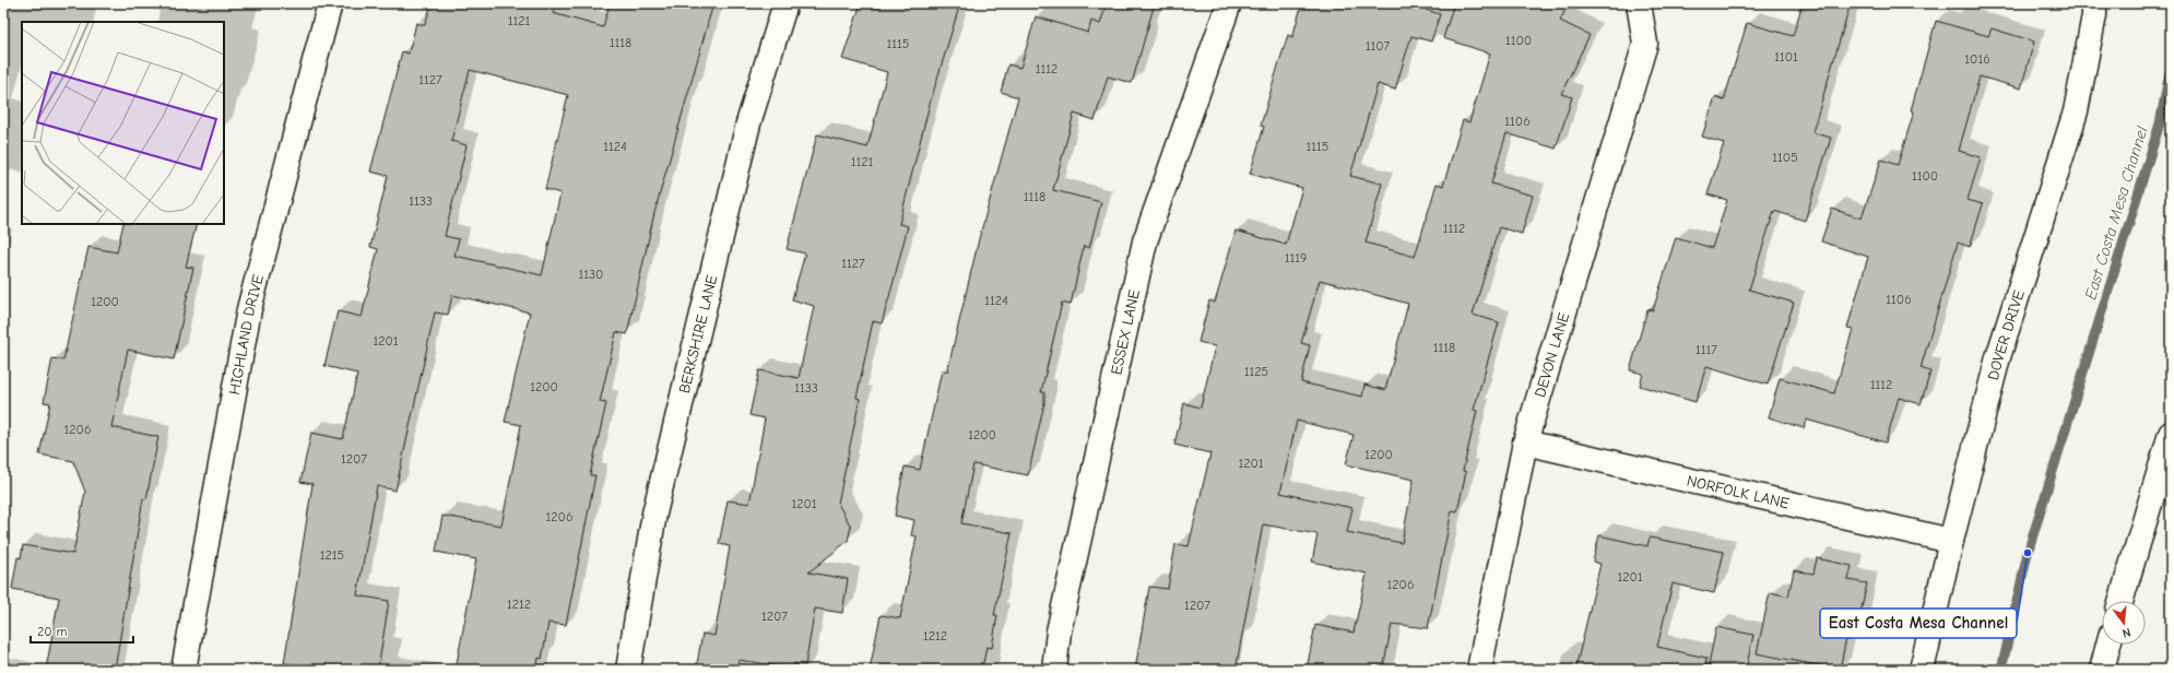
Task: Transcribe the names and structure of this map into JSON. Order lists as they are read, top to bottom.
{
  "streets": {
    "street": [
      "ESSEX LANE",
      "HIGHLAND DRIVE",
      "BERKSHIRE LANE",
      "DOVER DRIVE",
      "DEVON LANE",
      "NORFOLK LANE"
    ]
  },
  "crossings": [
    ["DOVER DRIVE", "NORFOLK LANE"],
    ["DEVON LANE", "NORFOLK LANE"]
  ],
  "water": ["East Costa Mesa Channel"],
  "places": ["East Costa Mesa Channel"],
  "house_numbers": [
    "1121",
    "1100",
    "1118",
    "1115",
    "1107",
    "1101",
    "1016",
    "1112",
    "1127",
    "1106",
    "1124",
    "1115",
    "1105",
    "1121",
    "1100",
    "1118",
    "1133",
    "1112",
    "1119",
    "1127",
    "1130",
    "1106",
    "1124",
    "1200",
    "1201",
    "1118",
    "1117",
    "1125",
    "1112",
    "1200",
    "1133",
    "1206",
    "1200",
    "1200",
    "1207",
    "1201",
    "1201",
    "1206",
    "1215",
    "1201",
    "1206",
    "1212",
    "1207",
    "1207",
    "1212"
  ],
  "scale_bar": "20 m",
  "north": "bottom"
}
